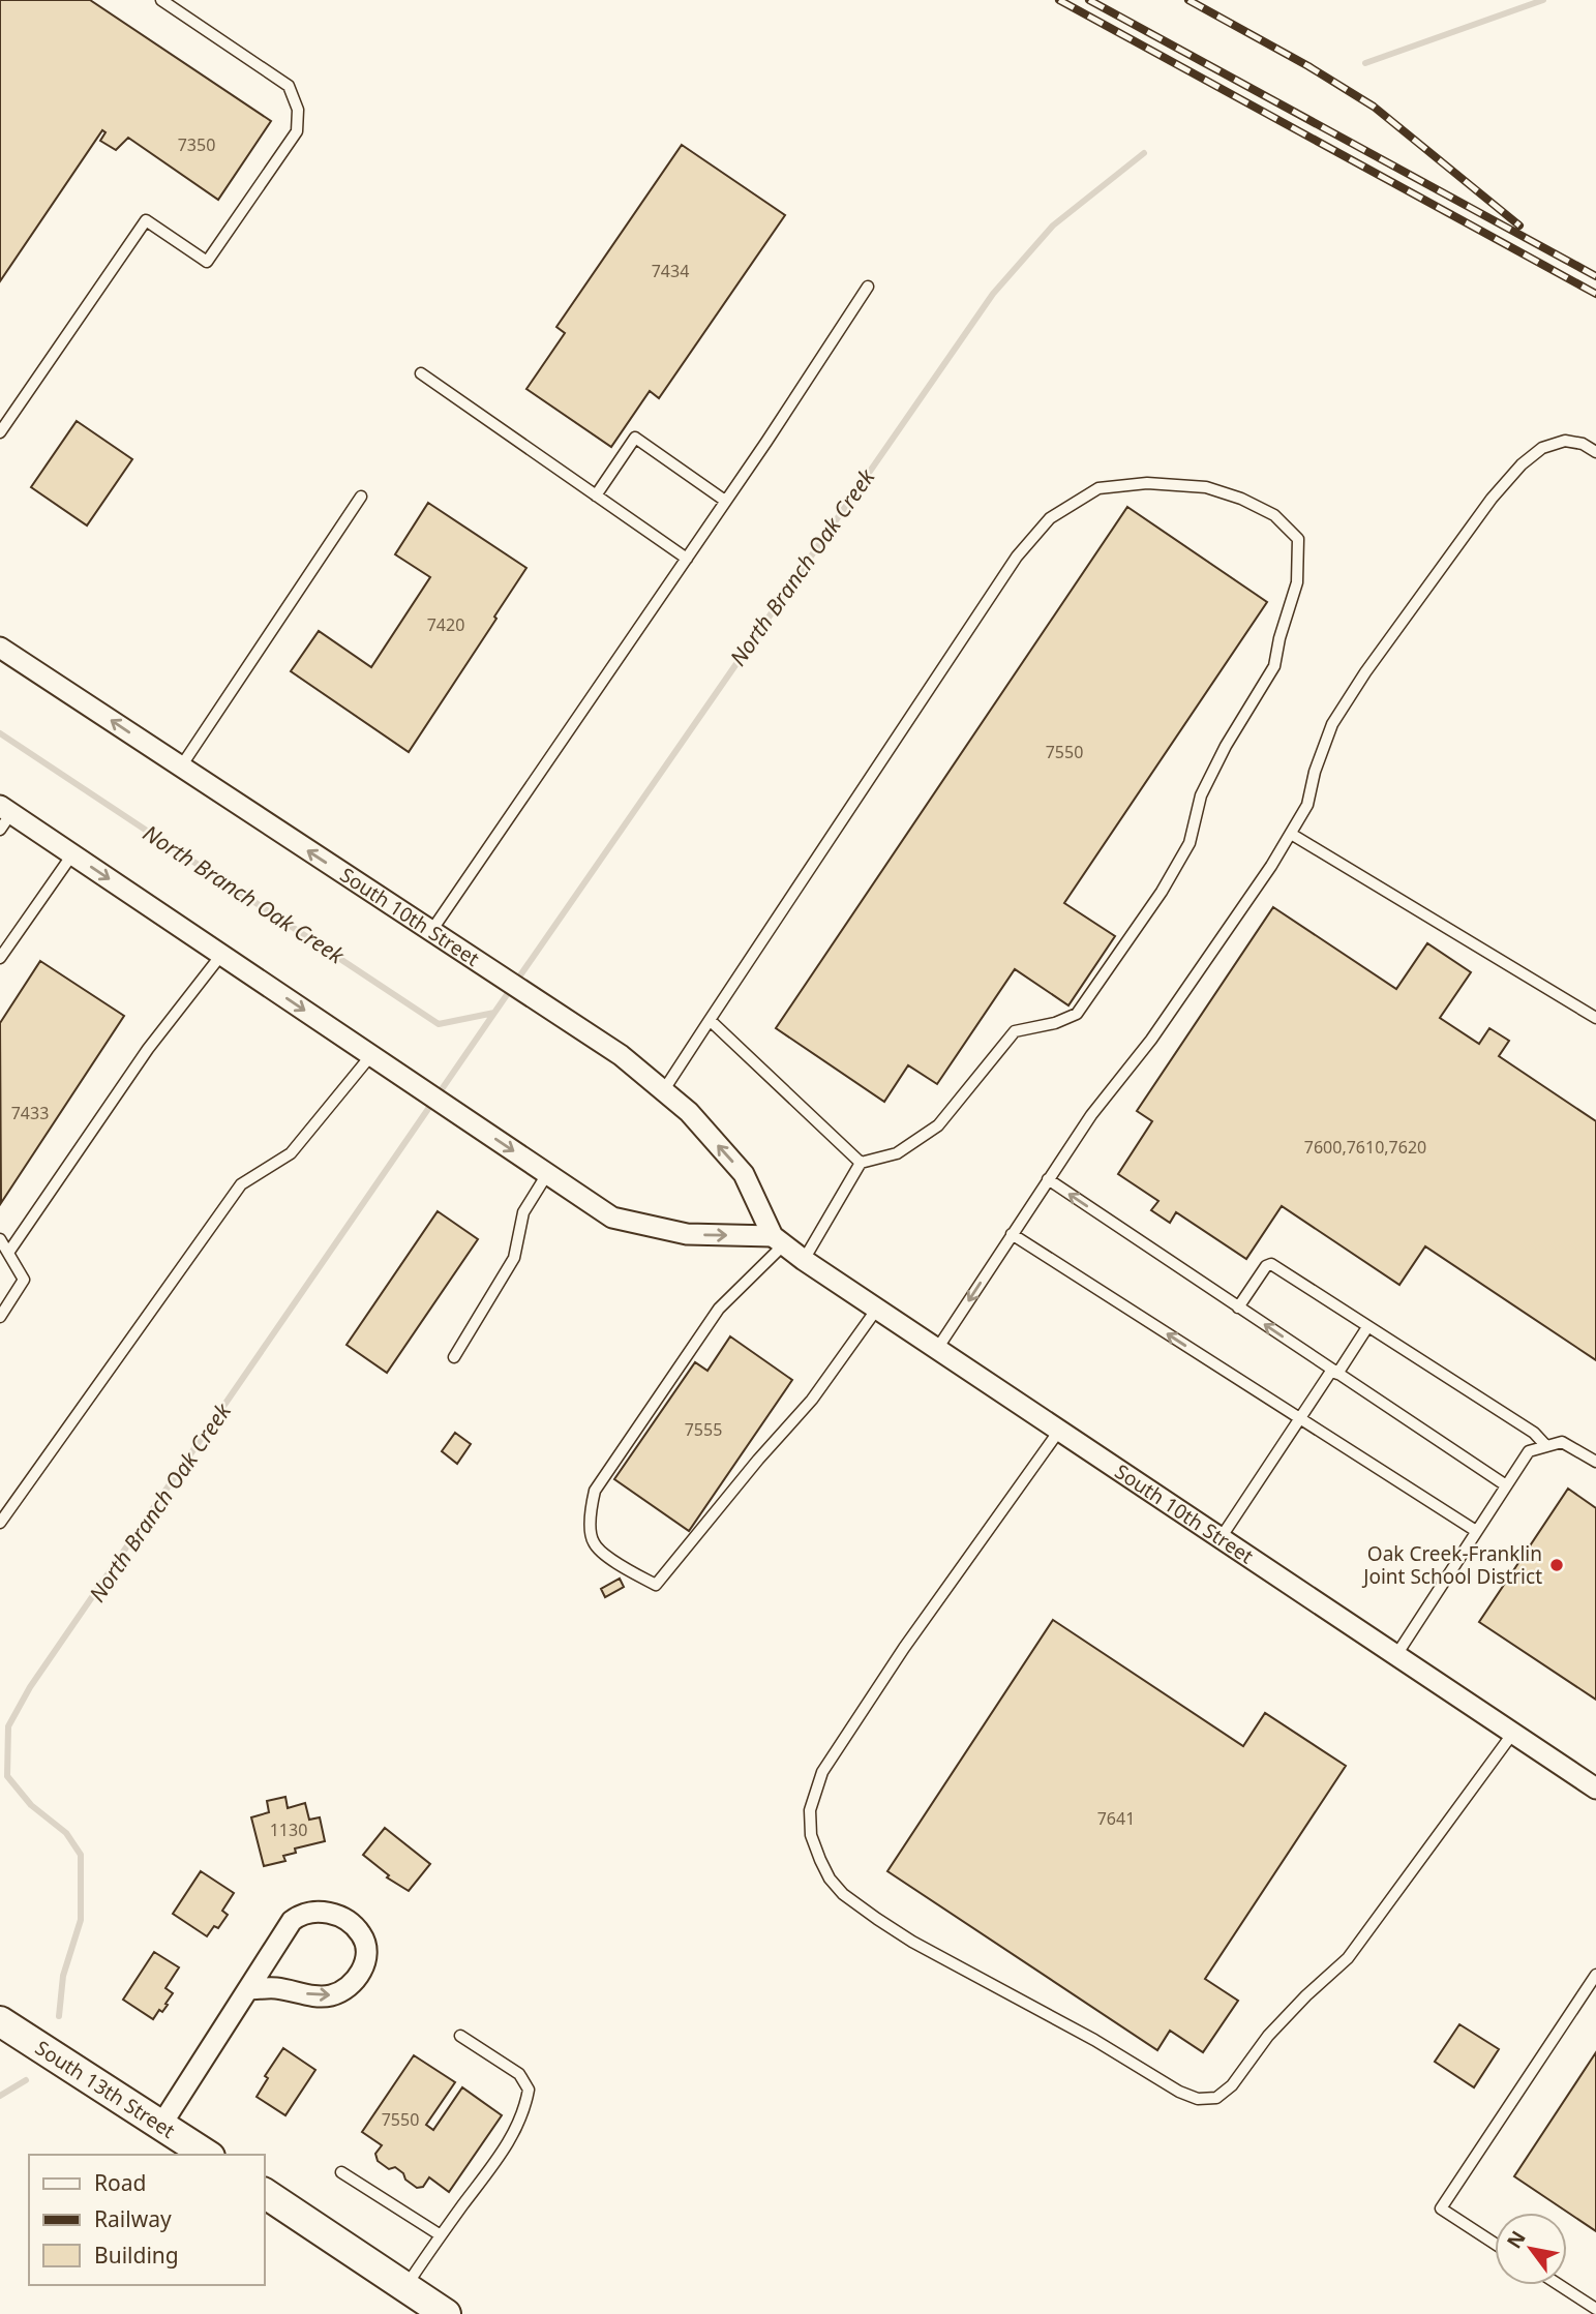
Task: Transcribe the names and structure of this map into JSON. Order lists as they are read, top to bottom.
{
  "streets": {
    "street": ["South 10th Street", "South 13th Street"]
  },
  "water": ["North Branch Oak Creek"],
  "places": ["Oak Creek-Franklin Joint School District"],
  "house_numbers": [
    "7350",
    "7434",
    "7420",
    "7550",
    "7433",
    "7600,7610,7620",
    "7555",
    "7641",
    "1130",
    "7550"
  ],
  "legend": ["Road", "Railway", "Building"],
  "north": "top left"
}
